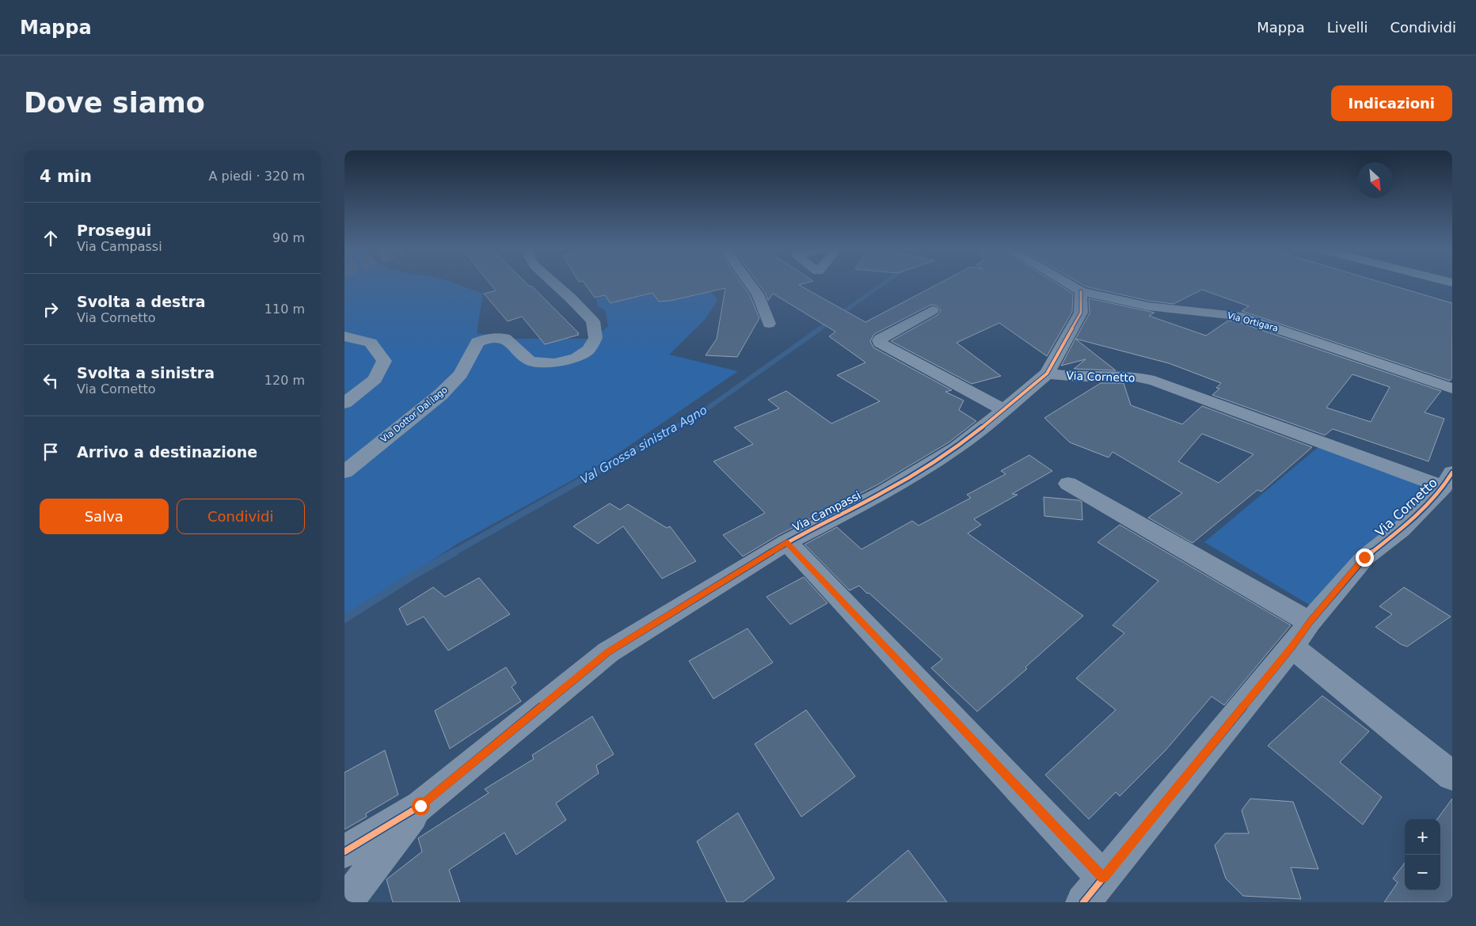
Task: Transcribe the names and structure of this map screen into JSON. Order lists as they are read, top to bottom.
{
  "streets": {
    "street": [
      "Via Ortigara",
      "Via Cornetto",
      "Via Dottor Dal lago",
      "Via Campassi"
    ]
  },
  "crossings": [
    ["Via Ortigara", "Via Campassi"],
    ["Via Cornetto", "Via Campassi"]
  ],
  "water": ["Val Grossa sinistra Agno"],
  "north": "bottom right",
  "page": {
    "header": "Mappa",
    "nav": ["Mappa", "Livelli", "Condividi"],
    "buttons": [
      "Indicazioni",
      ["Salva", "Condividi"]
    ],
    "title": "Dove siamo",
    "heading": ["4 min", "A piedi · 320 m"],
    "list": [
      ["Prosegui", "Via Campassi", "90 m"],
      ["Svolta a destra", "Via Cornetto", "110 m"],
      ["Svolta a sinistra", "Via Cornetto", "120 m"],
      "Arrivo a destinazione"
    ],
    "map_buttons": ["+", "−"]
  }
}
